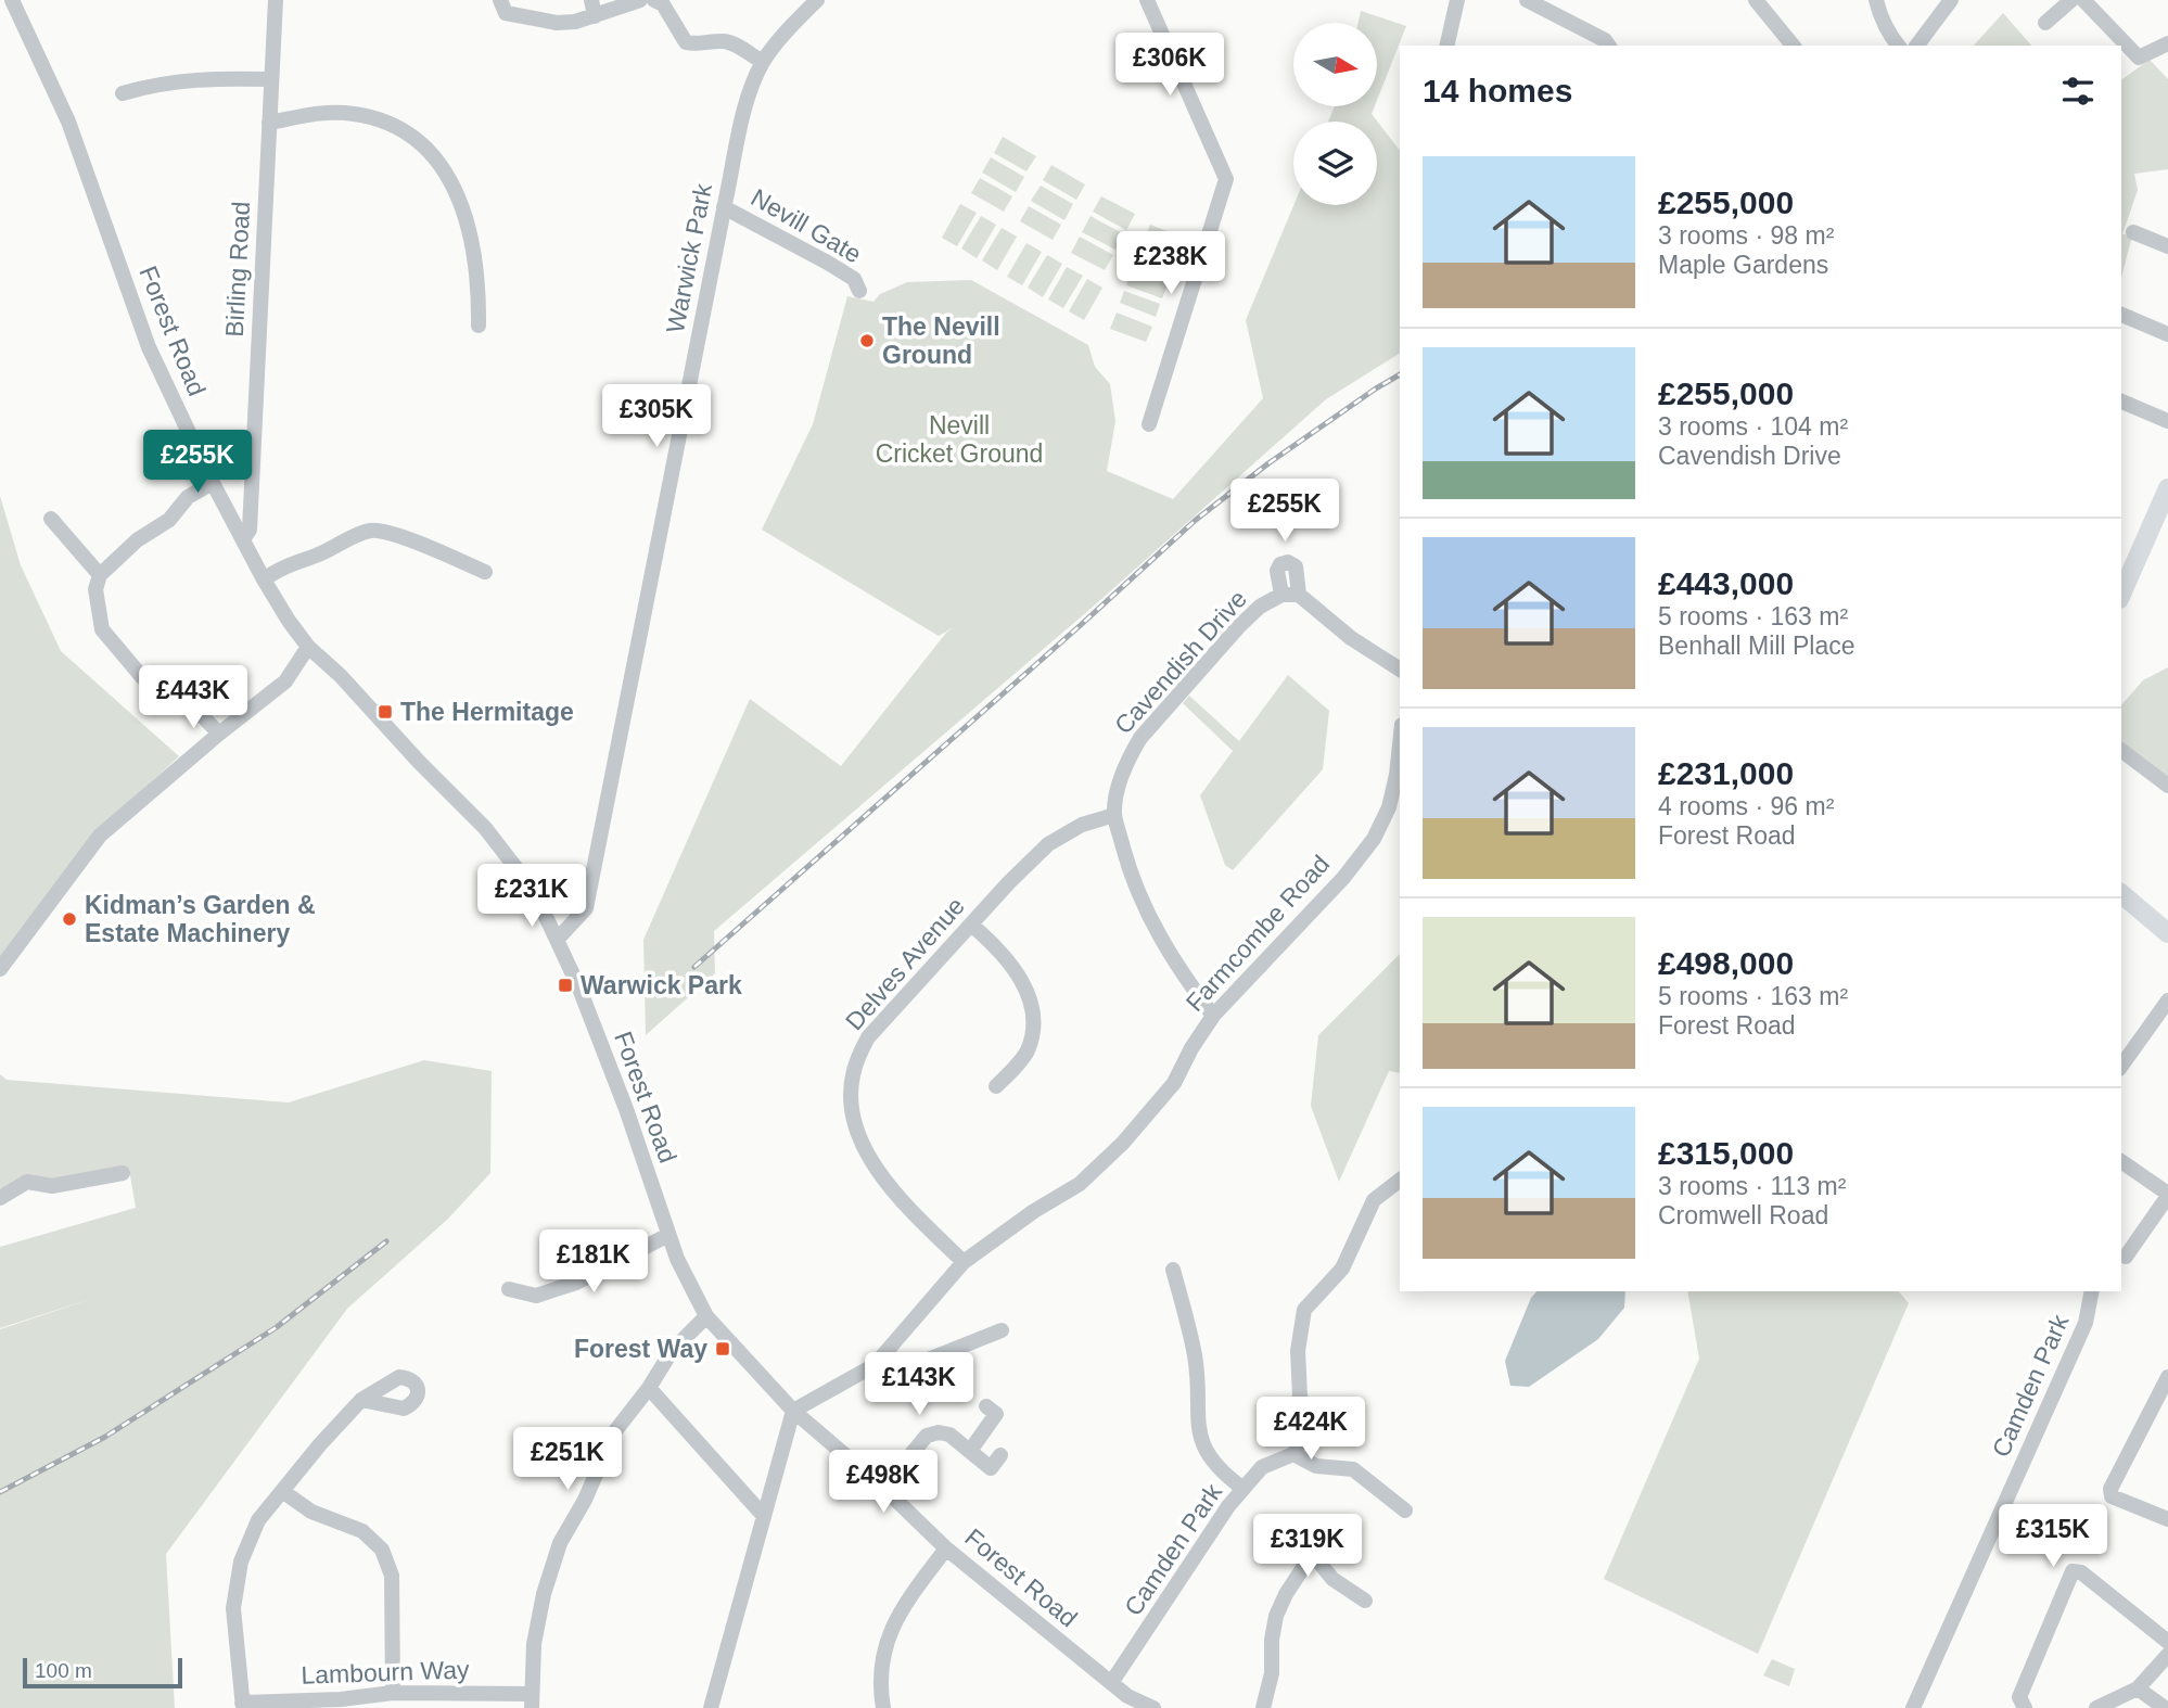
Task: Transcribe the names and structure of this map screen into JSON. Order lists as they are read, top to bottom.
{
  "streets": {
    "street": [
      "Nevill Gate",
      "Warwick Park",
      "Birling Road",
      "Forest Road",
      "Cavendish Drive",
      "Farmcombe Road",
      "Delves Avenue",
      "Camden Park",
      "Lambourn Way"
    ]
  },
  "crossings": [
    ["Nevill Gate", "Warwick Park"],
    ["Warwick Park", "Forest Road"],
    ["Birling Road", "Forest Road"],
    ["Forest Road", "Farmcombe Road"],
    ["Forest Road", "Camden Park"],
    ["Cavendish Drive", "Farmcombe Road"],
    ["Cavendish Drive", "Delves Avenue"],
    ["Farmcombe Road", "Delves Avenue"]
  ],
  "parks": ["Nevill Cricket Ground"],
  "places": {
    "other": ["The Nevill Ground", "Kidman’s Garden & Estate Machinery"],
    "transit": ["The Hermitage", "Warwick Park", "Forest Way"]
  },
  "scale_bar": "100 m",
  "north": "right",
  "page": {
    "price": [
      "£306K",
      "£238K",
      "£305K",
      "£255K",
      "£255K",
      "£443K",
      "£231K",
      "£181K",
      "£143K",
      "£424K",
      "£251K",
      "£498K",
      "£315K",
      "£319K"
    ],
    "heading": "14 homes",
    "list": [
      {
        "name": "£255,000",
        "note": "3 rooms · 98 m² · Maple Gardens"
      },
      {
        "name": "£255,000",
        "note": "3 rooms · 104 m² · Cavendish Drive"
      },
      {
        "name": "£443,000",
        "note": "5 rooms · 163 m² · Benhall Mill Place"
      },
      {
        "name": "£231,000",
        "note": "4 rooms · 96 m² · Forest Road"
      },
      {
        "name": "£498,000",
        "note": "5 rooms · 163 m² · Forest Road"
      },
      {
        "name": "£315,000",
        "note": "3 rooms · 113 m² · Cromwell Road"
      }
    ],
    "scale": "100 m"
  }
}
